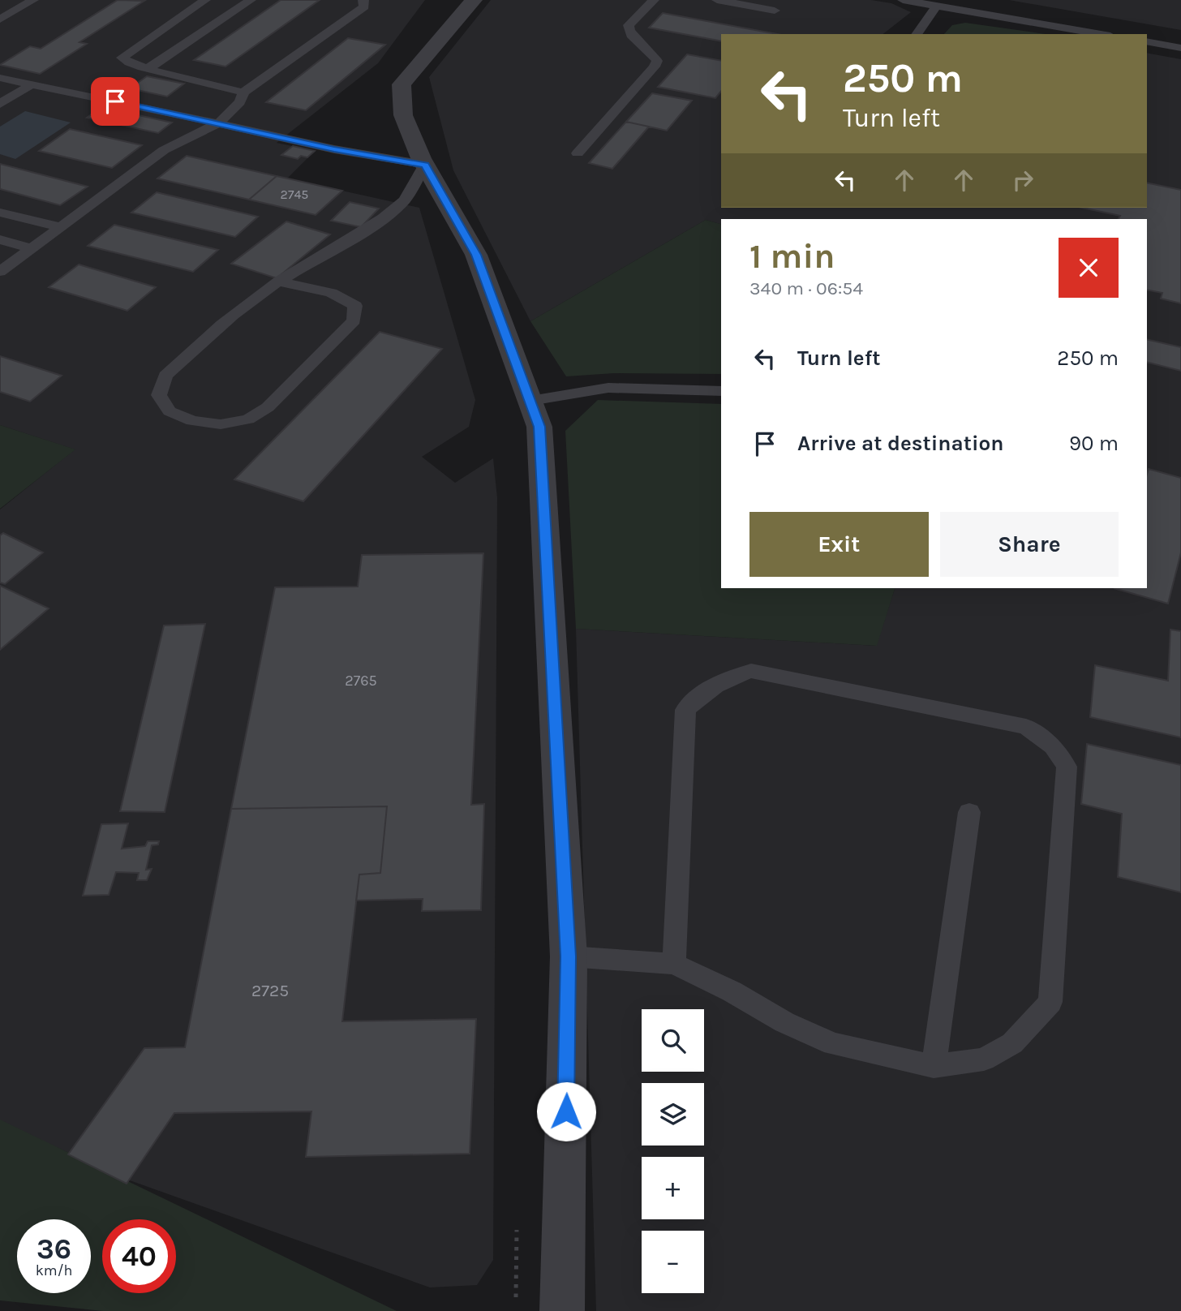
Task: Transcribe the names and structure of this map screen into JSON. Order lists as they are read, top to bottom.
{
  "house_numbers": ["2745", "2765", "2725"],
  "page": {
    "turn": ["250 m", "Turn left"],
    "heading": ["1 min", "340 m · 06:54"],
    "list": [
      {
        "name": "Turn left",
        "value": "250 m"
      },
      {
        "name": "Arrive at destination",
        "value": "90 m"
      }
    ],
    "buttons": ["Exit", "Share"],
    "map_buttons": ["+", "−"],
    "speed": "36 km/h",
    "limit": "40"
  }
}
